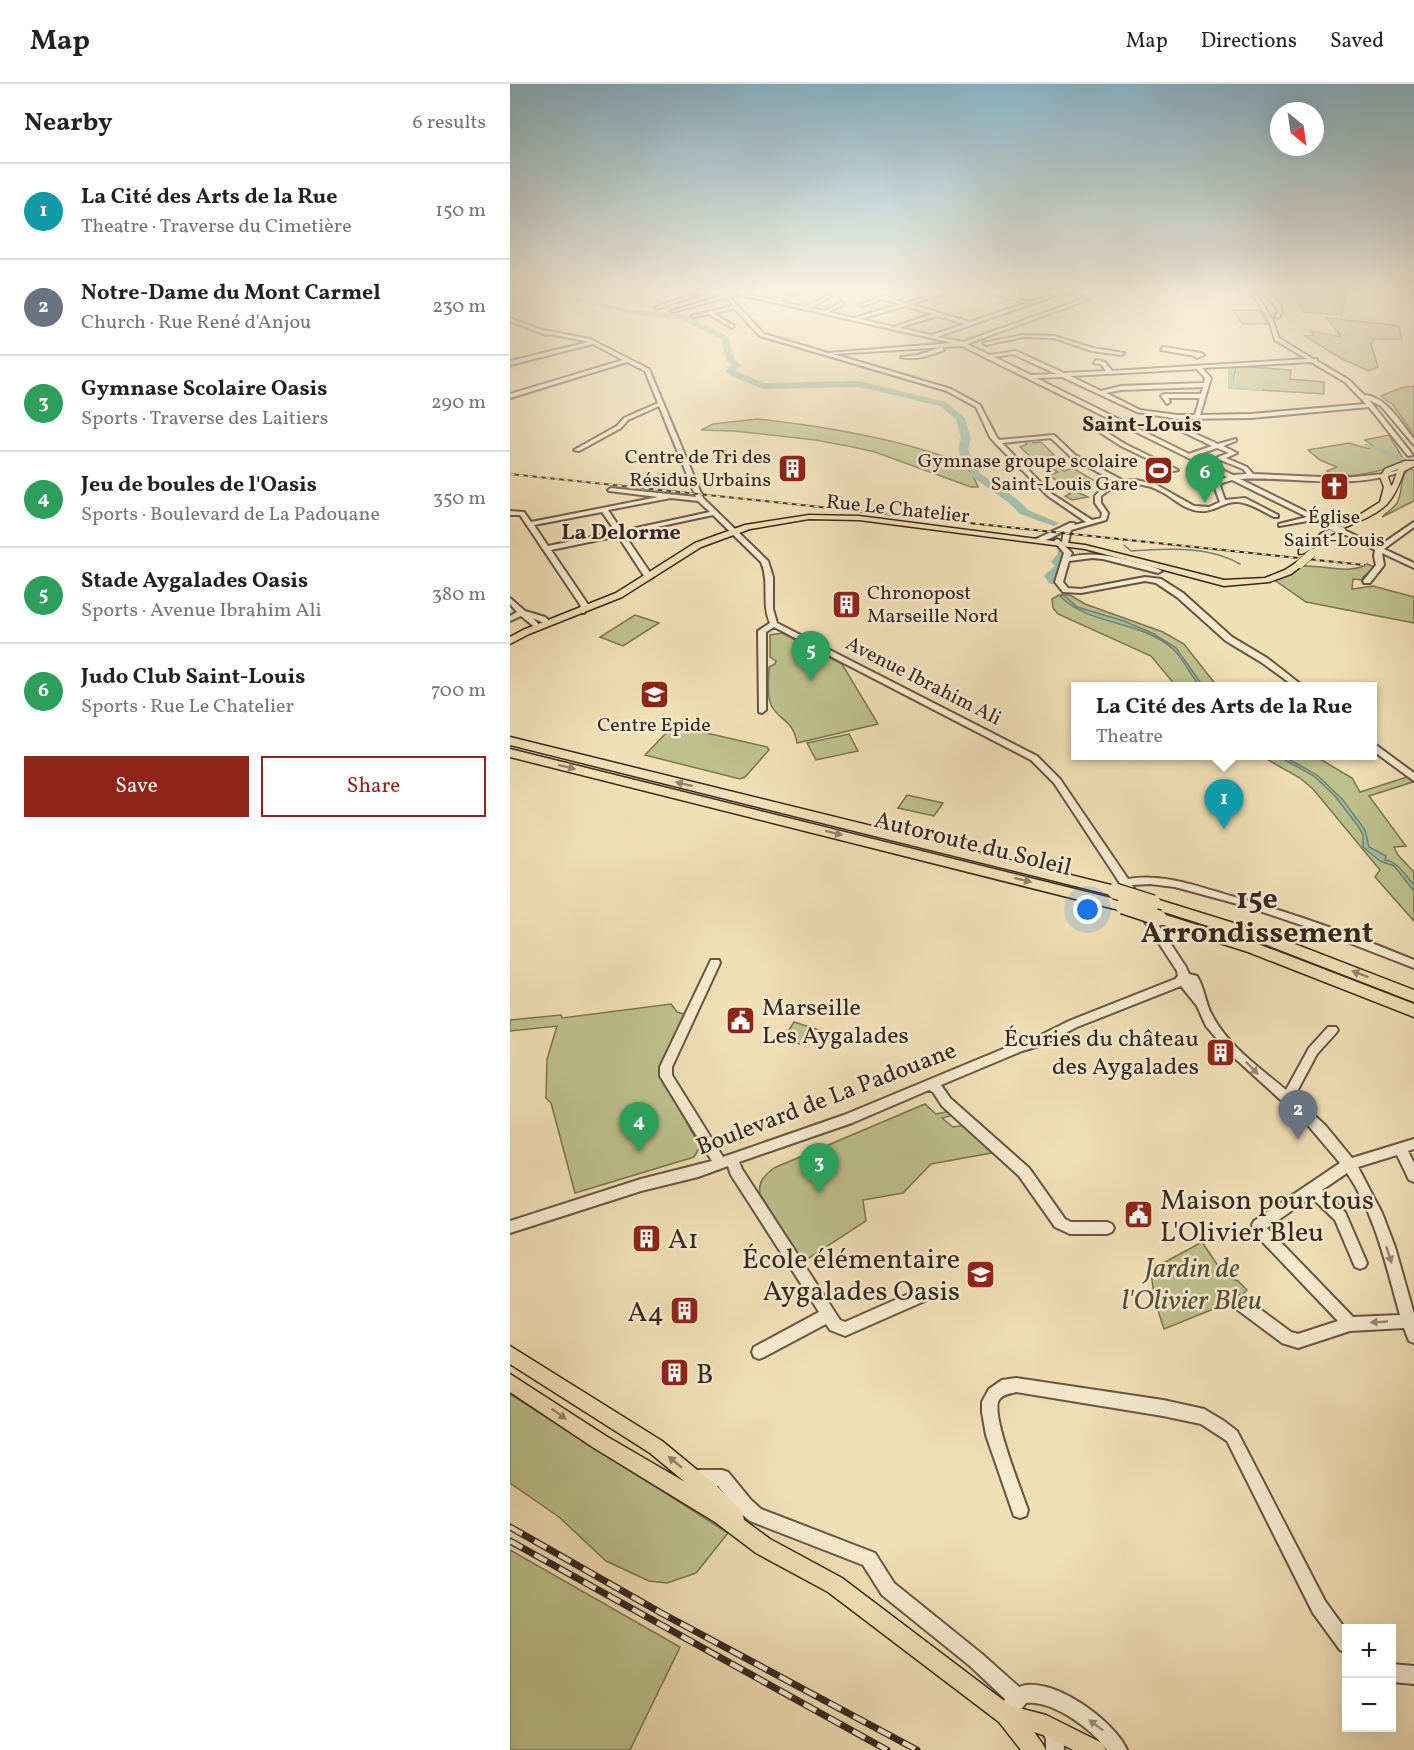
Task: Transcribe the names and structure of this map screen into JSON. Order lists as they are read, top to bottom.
{
  "streets": {
    "highway": ["Autoroute du Soleil"],
    "main road": ["Rue Le Chatelier"],
    "street": ["Avenue Ibrahim Ali", "Boulevard de La Padouane"]
  },
  "crossings": [
    ["Avenue Ibrahim Ali", "Autoroute du Soleil"]
  ],
  "districts": ["Saint-Louis", "La Delorme", "15e Arrondissement"],
  "parks": ["Jardin de l'Olivier Bleu"],
  "places": {
    "building": [
      "Centre de Tri des Résidus Urbains",
      "Chronopost Marseille Nord",
      "Écuries du château des Aygalades",
      "A1",
      "A4",
      "B"
    ],
    "sports": ["Gymnase groupe scolaire Saint-Louis Gare"],
    "church": ["Église Saint-Louis"],
    "school or university": ["Centre Epide", "École élémentaire Aygalades Oasis"],
    "public building": ["Marseille Les Aygalades", "Maison pour tous L'Olivier Bleu"]
  },
  "north": "bottom right",
  "page": {
    "header": "Map",
    "nav": ["Map", "Directions", "Saved"],
    "heading": ["Nearby", "6 results"],
    "list": [
      {
        "mark": "1",
        "name": "La Cité des Arts de la Rue",
        "note": "Theatre · Traverse du Cimetière",
        "value": "150 m"
      },
      {
        "mark": "2",
        "name": "Notre-Dame du Mont Carmel",
        "note": "Church · Rue René d'Anjou",
        "value": "230 m"
      },
      {
        "mark": "3",
        "name": "Gymnase Scolaire Oasis",
        "note": "Sports · Traverse des Laitiers",
        "value": "290 m"
      },
      {
        "mark": "4",
        "name": "Jeu de boules de l'Oasis",
        "note": "Sports · Boulevard de La Padouane",
        "value": "350 m"
      },
      {
        "mark": "5",
        "name": "Stade Aygalades Oasis",
        "note": "Sports · Avenue Ibrahim Ali",
        "value": "380 m"
      },
      {
        "mark": "6",
        "name": "Judo Club Saint-Louis",
        "note": "Sports · Rue Le Chatelier",
        "value": "700 m"
      }
    ],
    "pins": [
      "6",
      "5",
      "1",
      "2",
      "4",
      "3"
    ],
    "popup": ["La Cité des Arts de la Rue", "Theatre"],
    "buttons": ["Save", "Share"],
    "map_buttons": ["+", "−"]
  }
}
